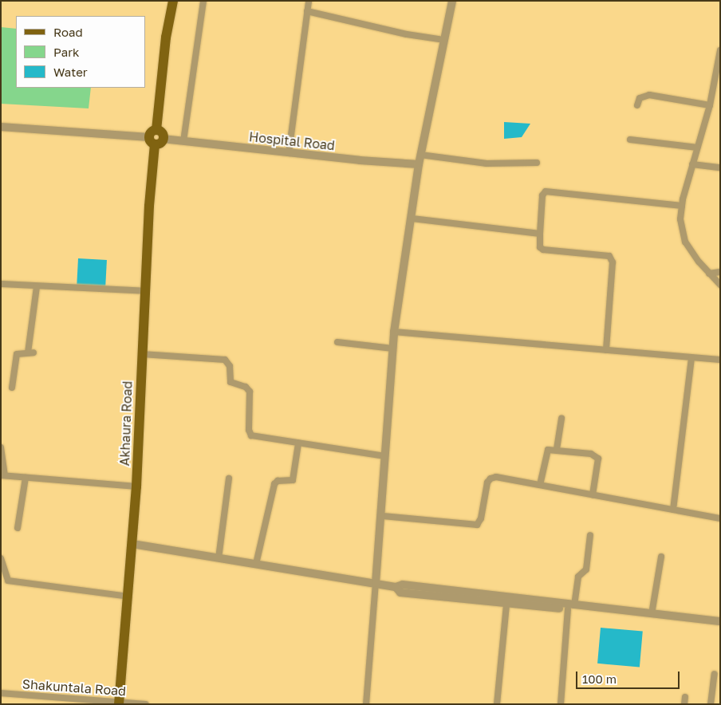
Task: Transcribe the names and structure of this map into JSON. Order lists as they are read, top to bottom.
{
  "streets": {
    "main road": ["Akhaura Road"],
    "street": ["Hospital Road", "Shakuntala Road"]
  },
  "crossings": [
    ["Hospital Road", "Akhaura Road"],
    ["Akhaura Road", "Shakuntala Road"]
  ],
  "legend": ["Road", "Park", "Water"],
  "scale_bar": "100 m"
}
